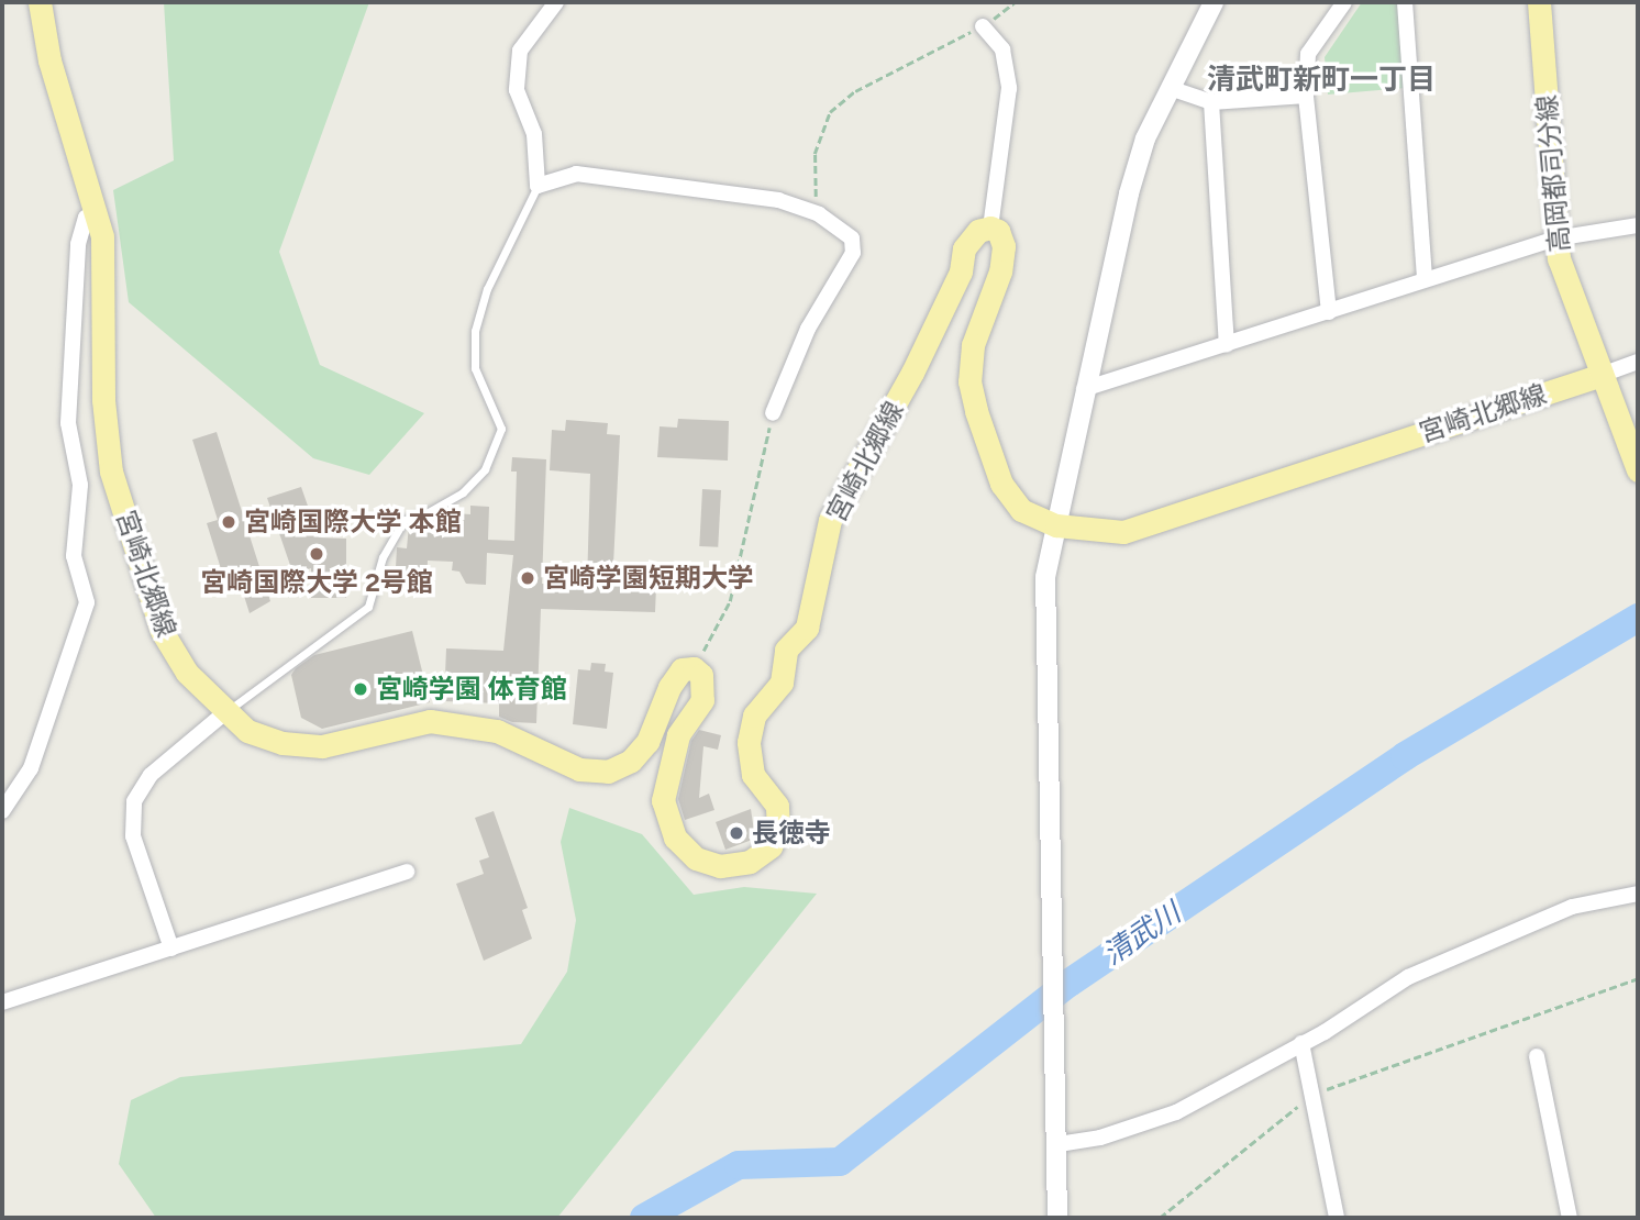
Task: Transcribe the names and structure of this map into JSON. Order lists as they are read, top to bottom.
{
  "streets": {
    "main road": ["高岡都司分線", "宮崎北郷線"]
  },
  "crossings": [
    ["高岡都司分線", "宮崎北郷線"]
  ],
  "districts": ["清武町新町一丁目"],
  "water": ["清武川"],
  "places": [
    "宮崎国際大学 本館",
    "宮崎国際大学 2号館",
    "宮崎学園短期大学",
    "宮崎学園 体育館",
    "長徳寺"
  ]
}
